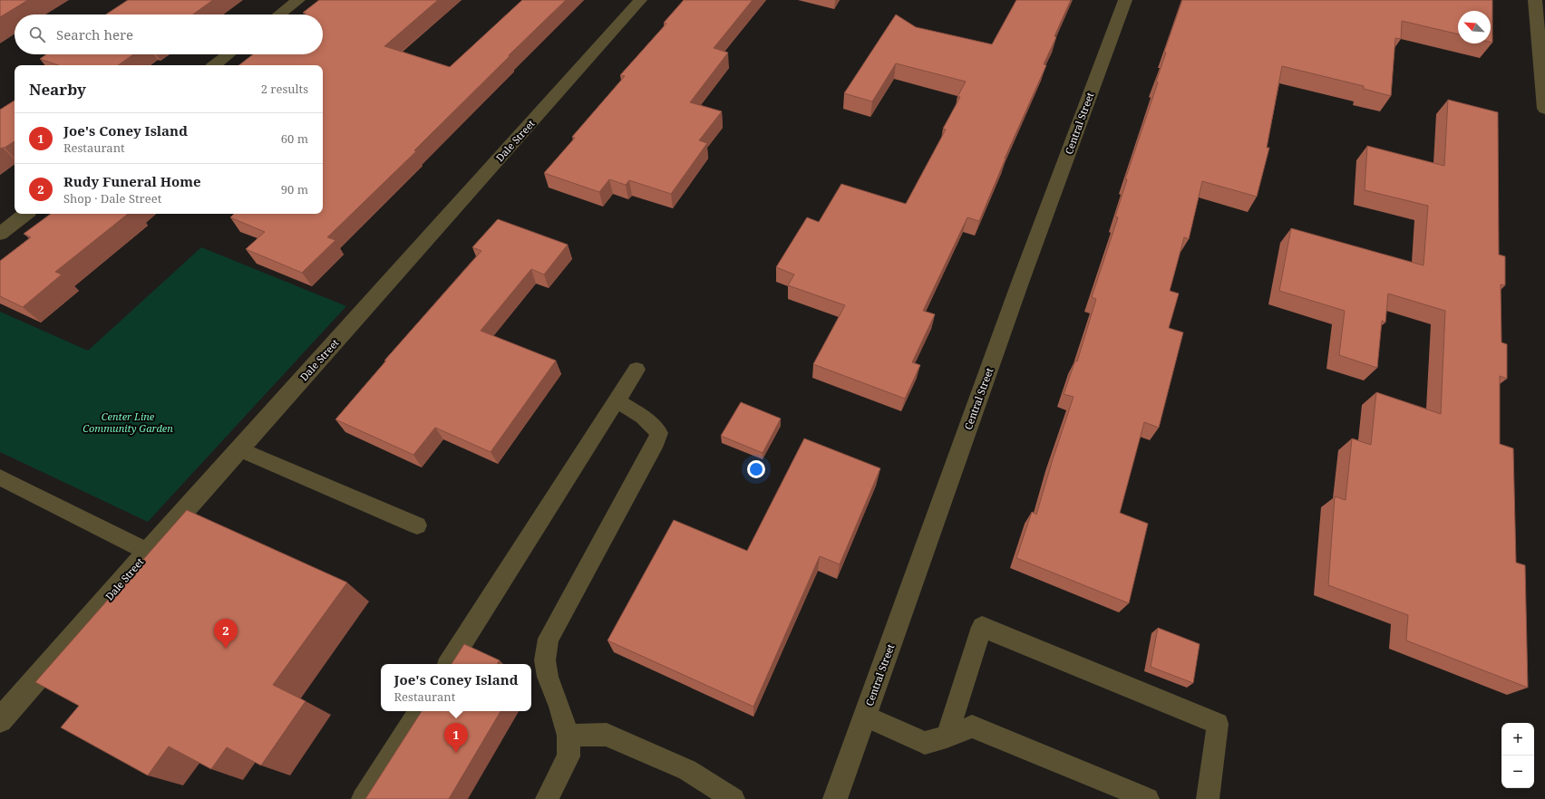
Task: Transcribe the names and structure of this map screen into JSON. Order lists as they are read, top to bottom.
{
  "streets": {
    "street": ["Central Street", "Dale Street"]
  },
  "parks": ["Center Line Community Garden"],
  "north": "top left",
  "page": {
    "search": "Search here",
    "heading": ["Nearby", "2 results"],
    "list": [
      {
        "mark": "1",
        "name": "Joe's Coney Island",
        "note": "Restaurant",
        "value": "60 m"
      },
      {
        "mark": "2",
        "name": "Rudy Funeral Home",
        "note": "Shop · Dale Street",
        "value": "90 m"
      }
    ],
    "pins": ["2", "1"],
    "popup": ["Joe's Coney Island", "Restaurant"],
    "map_buttons": ["+", "−"]
  }
}
